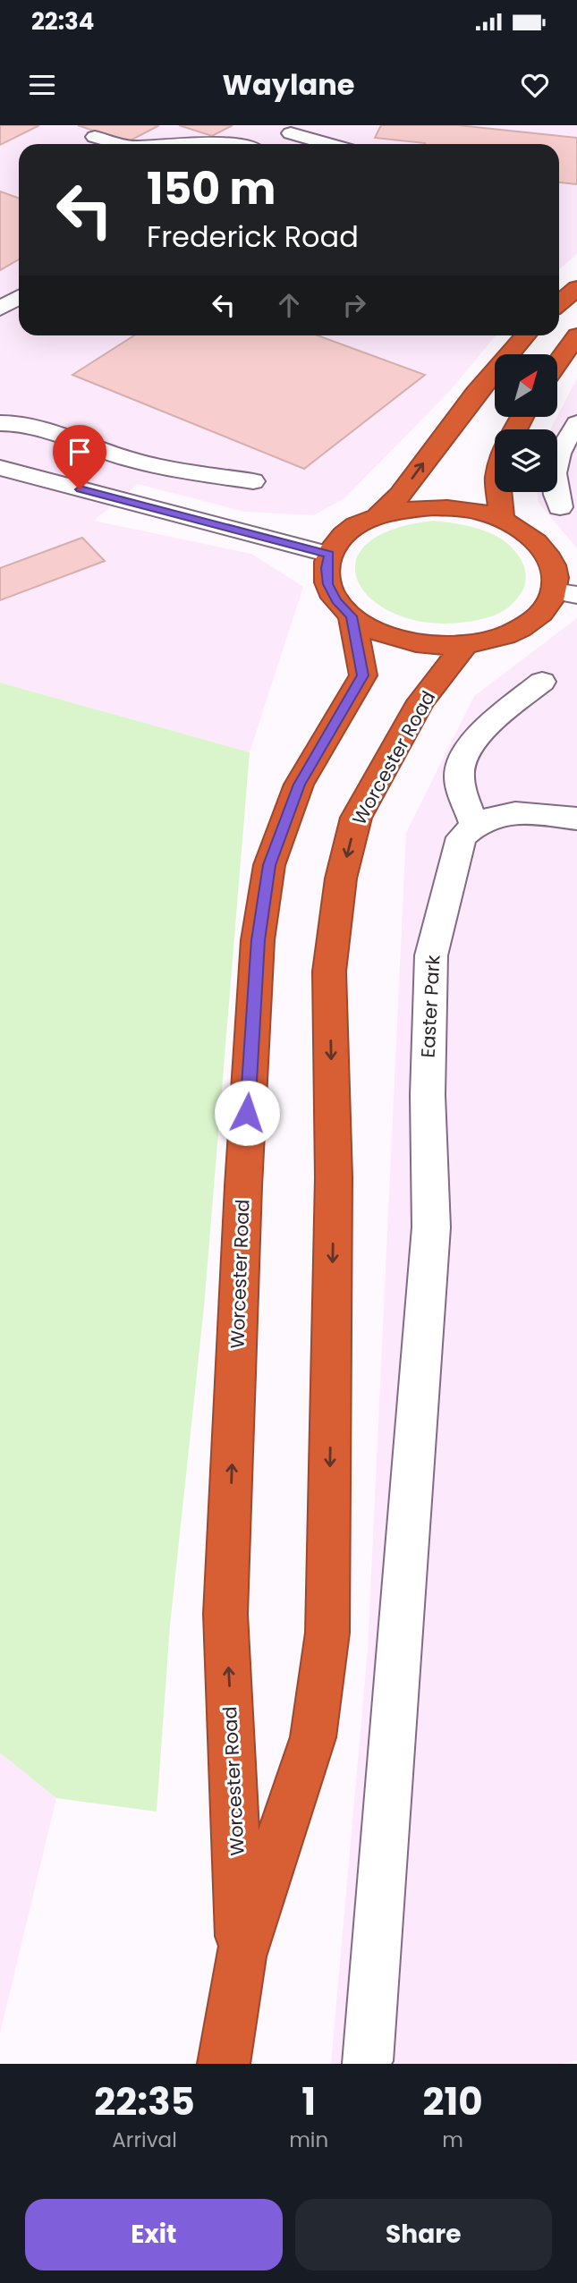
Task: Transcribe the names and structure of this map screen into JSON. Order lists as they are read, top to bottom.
{
  "streets": {
    "highway": ["Worcester Road"],
    "street": ["Easter Park"]
  },
  "north": "top right",
  "page": {
    "status": "22:34",
    "header": "Waylane",
    "turn": ["150 m", "Frederick Road"],
    "eta": [
      "22:35",
      "Arrival",
      "1",
      "min",
      "210",
      "m"
    ],
    "buttons": ["Exit", "Share"]
  }
}
